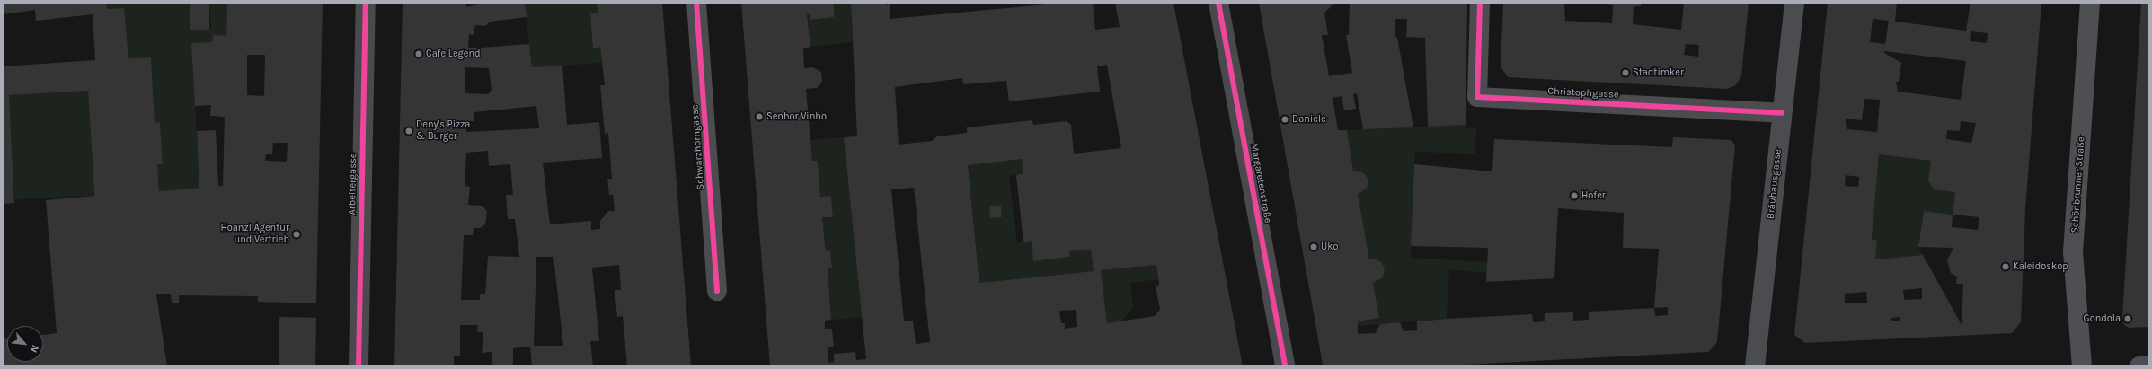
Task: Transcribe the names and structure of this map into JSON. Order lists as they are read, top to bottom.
{
  "streets": {
    "main road": ["Schönbrunner Straße"],
    "street": [
      "Christophgasse",
      "Schwarzhorngasse",
      "Margaretenstraße",
      "Arbeitergasse",
      "Bräuhausgasse"
    ]
  },
  "crossings": [
    ["Christophgasse", "Bräuhausgasse"]
  ],
  "places": [
    "Cafe Legend",
    "Stadtimker",
    "Senhor Vinho",
    "Daniele",
    "Deny's Pizza & Burger",
    "Hofer",
    "Hoanzl Agentur und Vertrieb",
    "Uko",
    "Kaleidoskop",
    "Gondola"
  ],
  "north": "bottom right"
}
